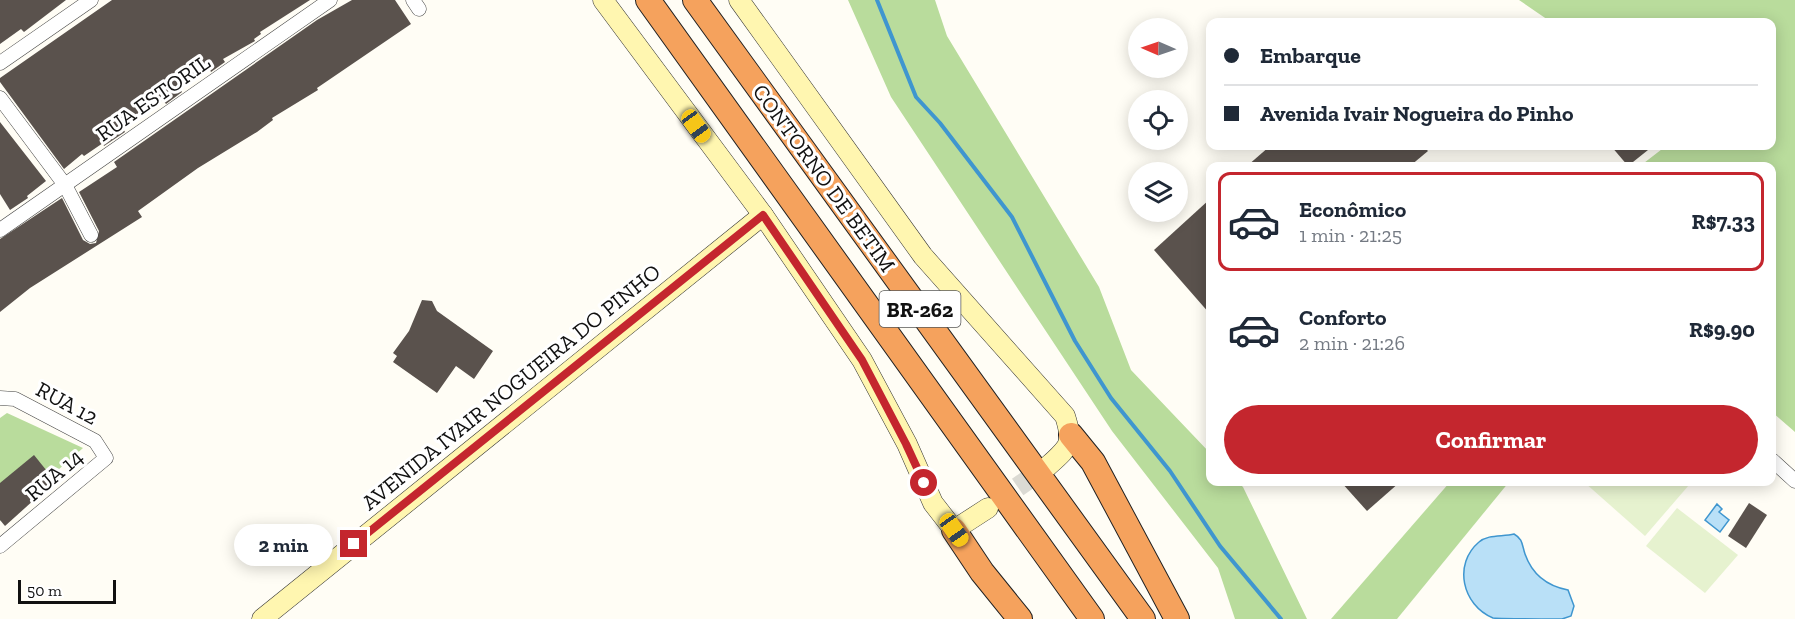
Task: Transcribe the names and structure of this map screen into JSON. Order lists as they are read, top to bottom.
{
  "streets": {
    "highway": ["CONTORNO DE BETIM", "BR-262"],
    "street": [
      "RUA ESTORIL",
      "AVENIDA IVAIR NOGUEIRA DO PINHO",
      "RUA 12",
      "RUA 14"
    ]
  },
  "crossings": [
    ["RUA 12", "RUA 14"]
  ],
  "scale_bar": "50 m",
  "north": "left",
  "page": {
    "banner": ["Embarque", "Avenida Ivair Nogueira do Pinho"],
    "list": [
      {
        "name": "Econômico",
        "note": "1 min · 21:25",
        "value": "R$7.33"
      },
      {
        "name": "Conforto",
        "note": "2 min · 21:26",
        "value": "R$9.90"
      }
    ],
    "buttons": "Confirmar",
    "bubble": "2 min",
    "scale": "50 m"
  }
}
